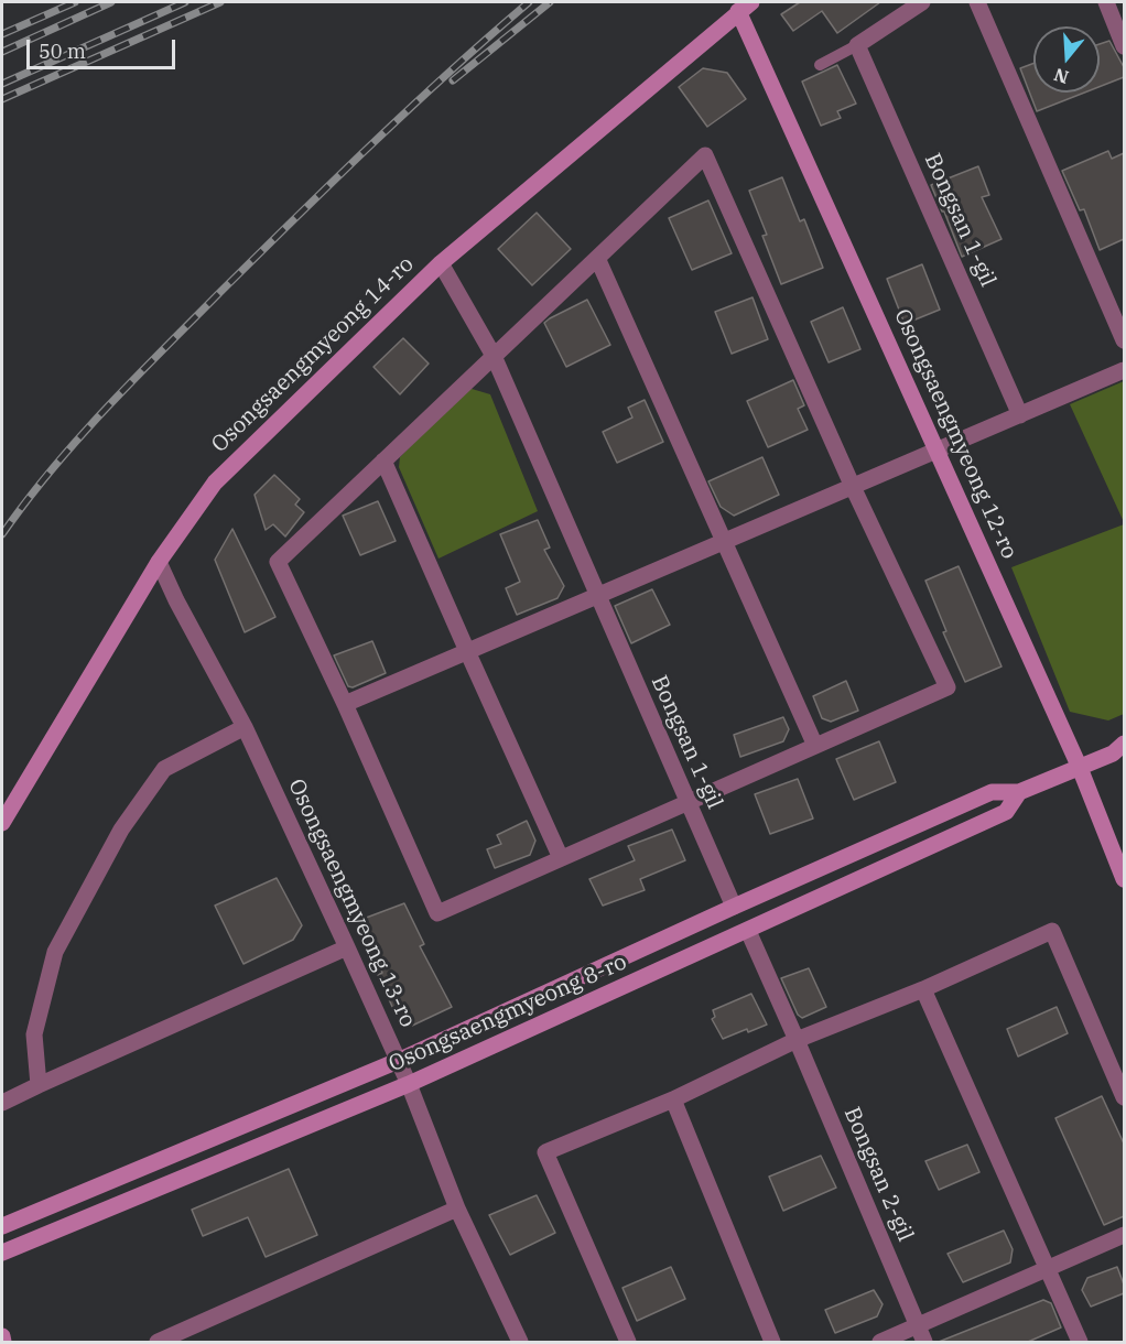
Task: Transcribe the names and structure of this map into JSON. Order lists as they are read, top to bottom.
{
  "streets": {
    "street": [
      "Bongsan 1-gil",
      "Osongsaengmyeong 14-ro",
      "Osongsaengmyeong 12-ro",
      "Osongsaengmyeong 13-ro",
      "Osongsaengmyeong 8-ro",
      "Bongsan 2-gil"
    ]
  },
  "crossings": [
    ["Bongsan 1-gil", "Osongsaengmyeong 14-ro"],
    ["Bongsan 1-gil", "Osongsaengmyeong 8-ro"],
    ["Osongsaengmyeong 14-ro", "Osongsaengmyeong 12-ro"],
    ["Osongsaengmyeong 14-ro", "Osongsaengmyeong 13-ro"],
    ["Osongsaengmyeong 12-ro", "Osongsaengmyeong 8-ro"],
    ["Osongsaengmyeong 13-ro", "Osongsaengmyeong 8-ro"],
    ["Osongsaengmyeong 8-ro", "Bongsan 2-gil"]
  ],
  "scale_bar": "50 m",
  "north": "bottom"
}
